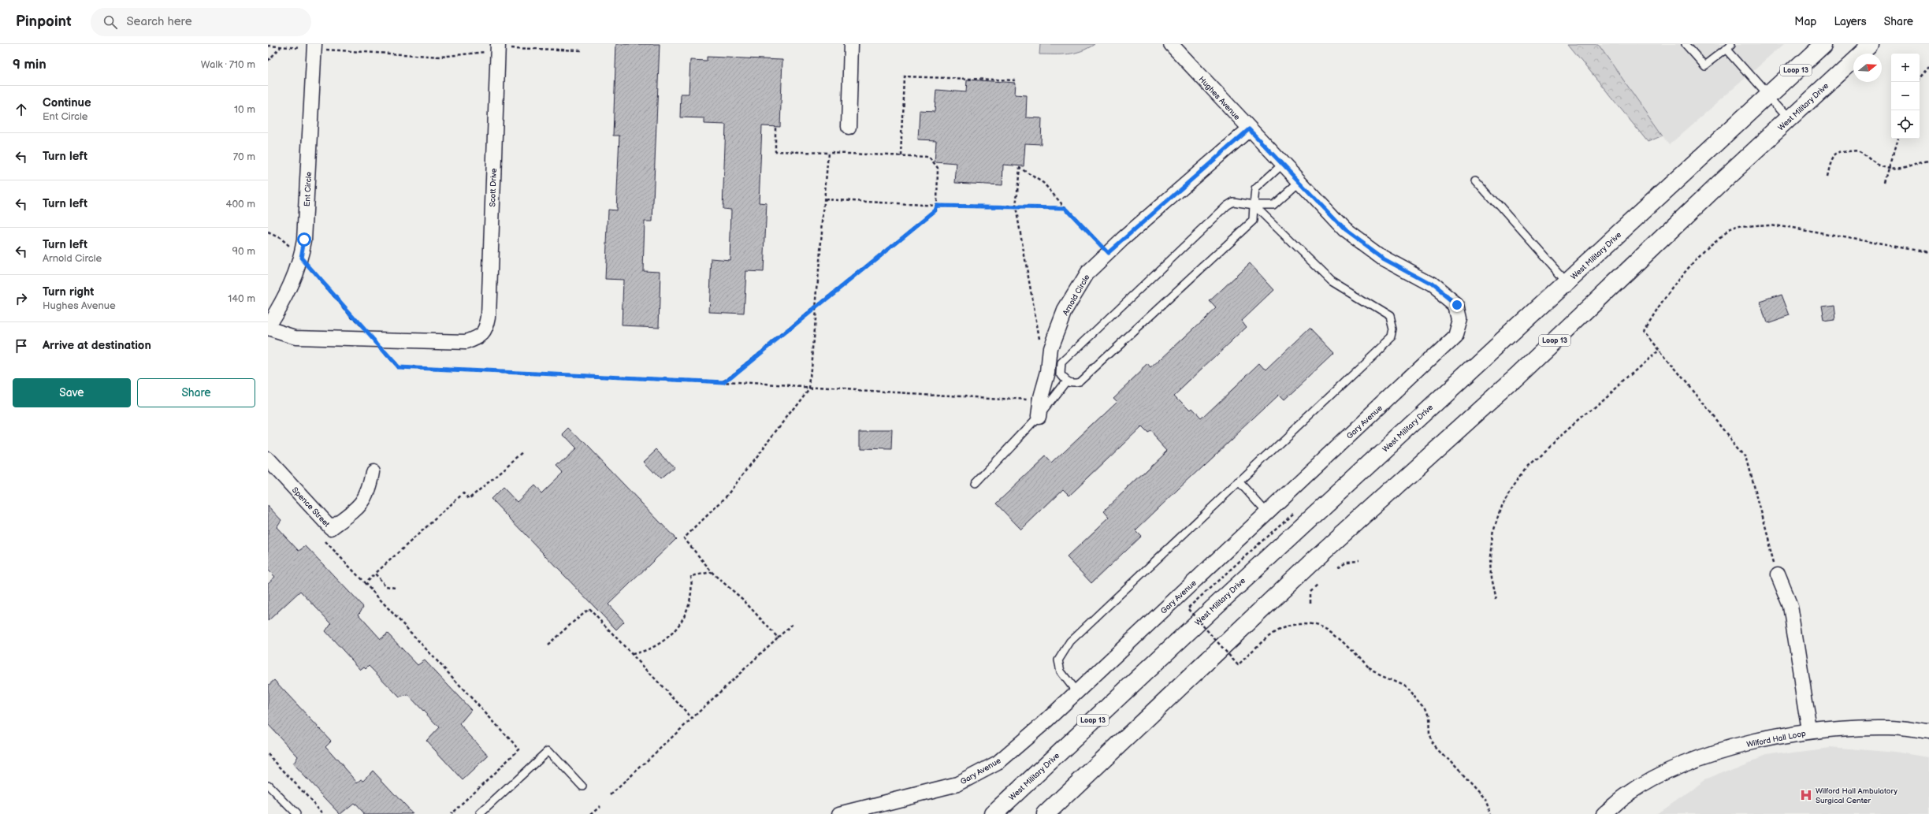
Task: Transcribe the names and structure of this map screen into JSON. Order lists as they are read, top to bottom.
{
  "streets": {
    "main road": ["Loop 13", "West Military Drive"],
    "street": [
      "Hughes Avenue",
      "Scott Drive",
      "Ent Circle",
      "Arnold Circle",
      "Gary Avenue",
      "Spence Street",
      "Wilford Hall Loop"
    ]
  },
  "crossings": [
    ["Hughes Avenue", "Arnold Circle"],
    ["Hughes Avenue", "Gary Avenue"]
  ],
  "places": {
    "hospital": ["Wilford Hall Ambulatory Surgical Center"]
  },
  "north": "right",
  "page": {
    "header": "Pinpoint",
    "search": "Search here",
    "nav": ["Map", "Layers", "Share"],
    "heading": ["9 min", "Walk · 710 m"],
    "map_buttons": ["+", "−"],
    "list": [
      ["Continue", "Ent Circle", "10 m"],
      ["Turn left", "70 m"],
      ["Turn left", "400 m"],
      ["Turn left", "Arnold Circle", "90 m"],
      ["Turn right", "Hughes Avenue", "140 m"],
      "Arrive at destination"
    ],
    "buttons": ["Save", "Share"]
  }
}
